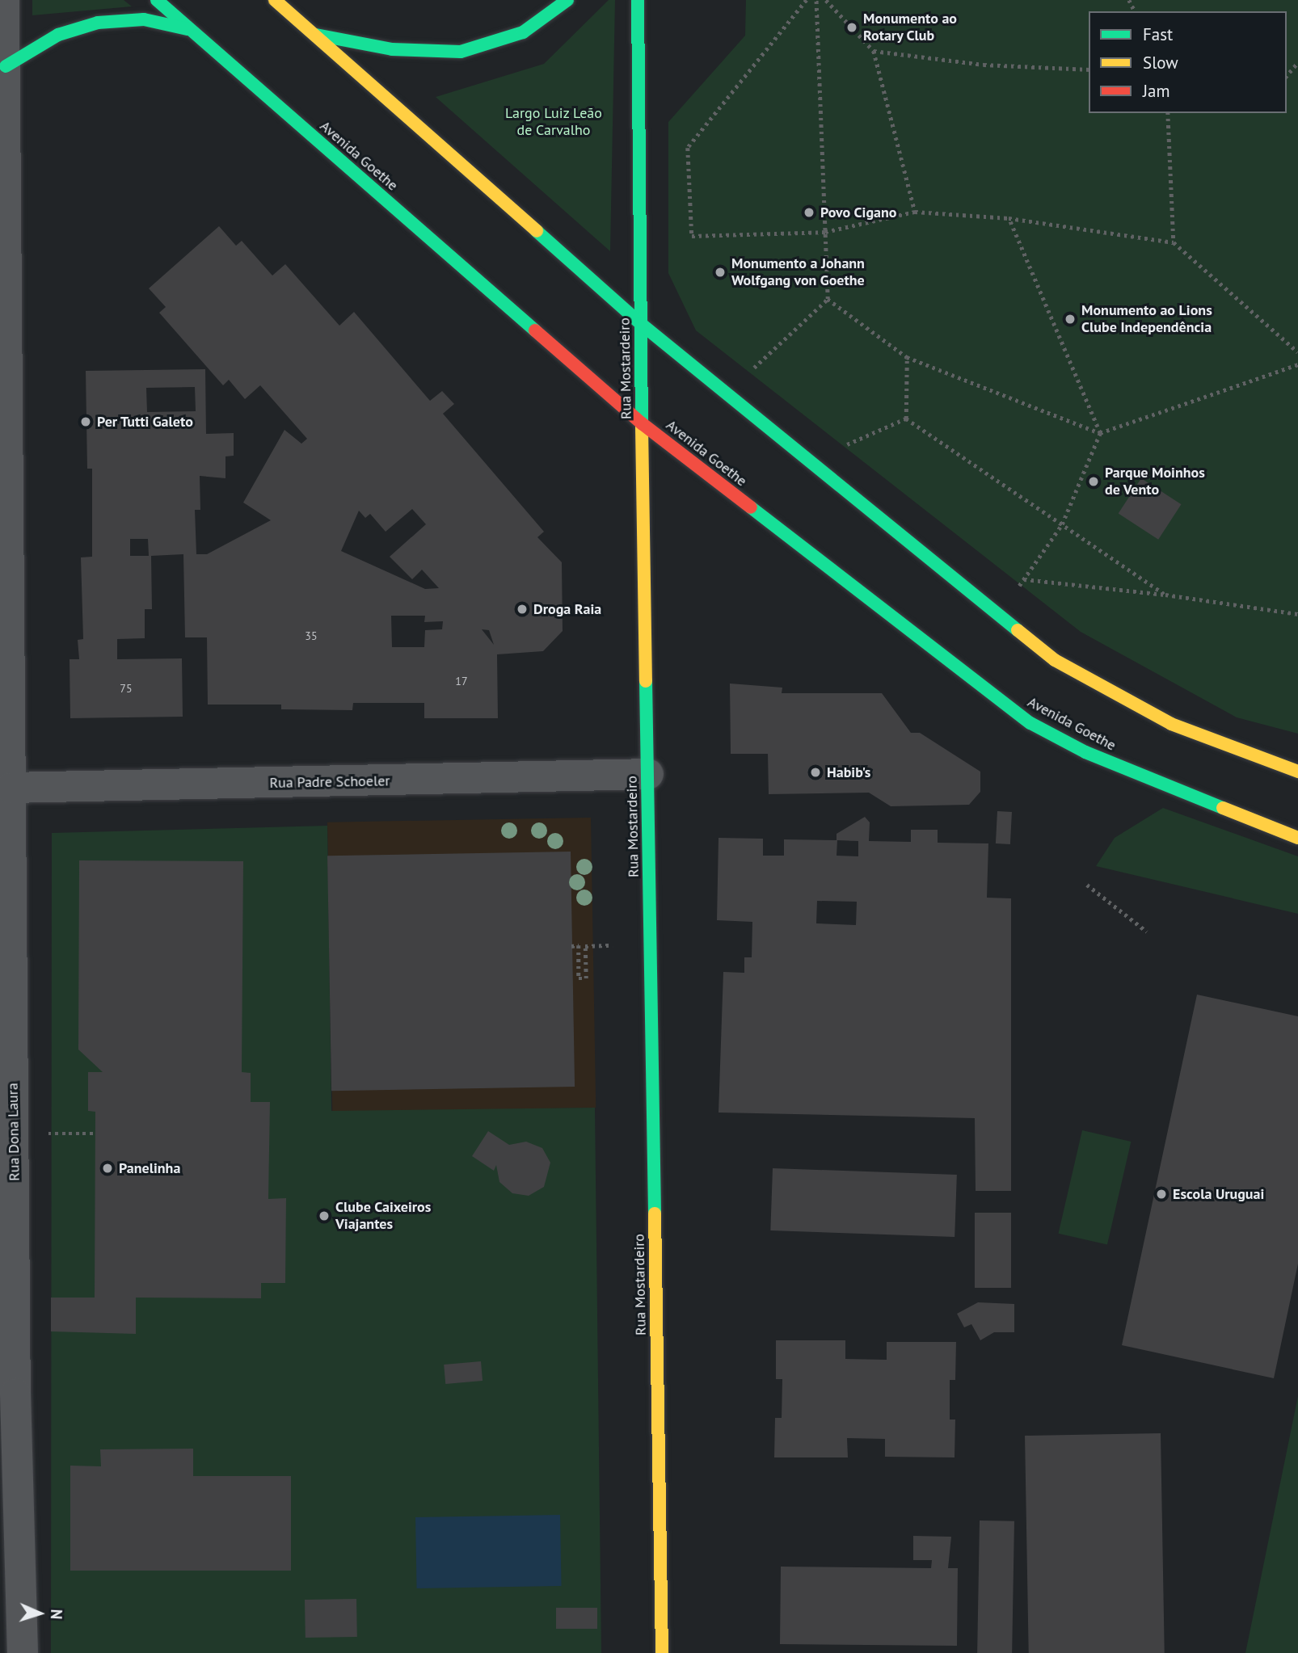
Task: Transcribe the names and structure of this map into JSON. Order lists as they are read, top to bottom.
{
  "streets": {
    "main road": ["Avenida Goethe", "Rua Mostardeiro"],
    "street": ["Rua Padre Schoeler", "Rua Dona Laura"]
  },
  "crossings": [
    ["Avenida Goethe", "Rua Mostardeiro"],
    ["Rua Mostardeiro", "Rua Padre Schoeler"],
    ["Rua Padre Schoeler", "Rua Dona Laura"]
  ],
  "parks": ["Largo Luiz Leão de Carvalho"],
  "places": [
    "Monumento ao Rotary Club",
    "Povo Cigano",
    "Monumento a Johann Wolfgang von Goethe",
    "Monumento ao Lions Clube Independência",
    "Per Tutti Galeto",
    "Parque Moinhos de Vento",
    "Droga Raia",
    "Habib's",
    "Panelinha",
    "Escola Uruguai",
    "Clube Caixeiros Viajantes"
  ],
  "house_numbers": ["35", "17", "75"],
  "legend": ["Fast", "Slow", "Jam"],
  "north": "right"
}
